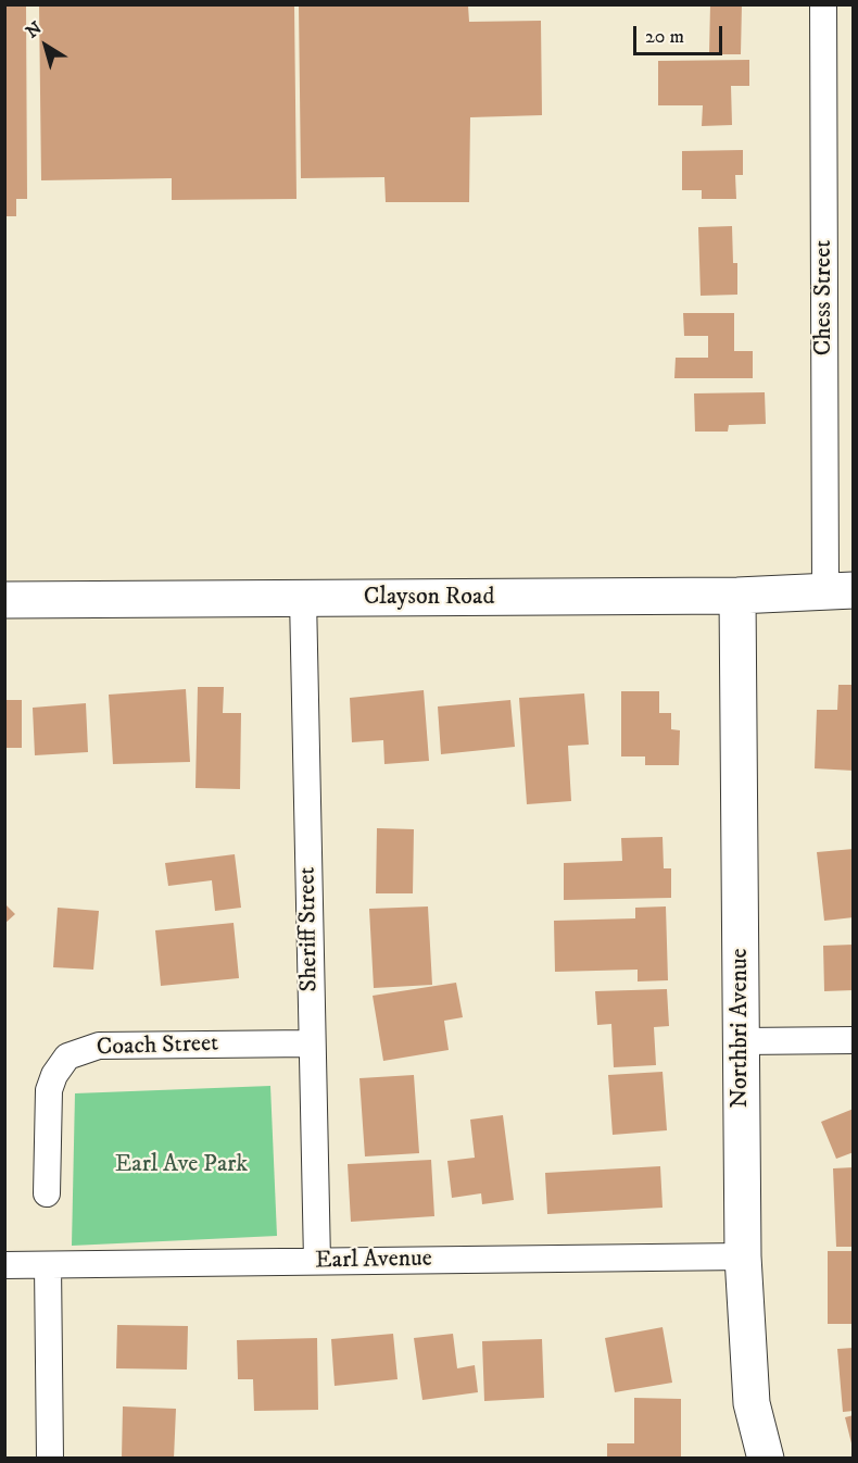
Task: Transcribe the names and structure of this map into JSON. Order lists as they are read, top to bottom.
{
  "streets": {
    "street": [
      "Chess Street",
      "Clayson Road",
      "Sheriff Street",
      "Northbri Avenue",
      "Coach Street",
      "Earl Avenue"
    ]
  },
  "crossings": [
    ["Chess Street", "Clayson Road"],
    ["Clayson Road", "Sheriff Street"],
    ["Clayson Road", "Northbri Avenue"],
    ["Sheriff Street", "Coach Street"],
    ["Sheriff Street", "Earl Avenue"],
    ["Northbri Avenue", "Earl Avenue"]
  ],
  "parks": ["Earl Ave Park"],
  "scale_bar": "20 m",
  "north": "top left"
}
